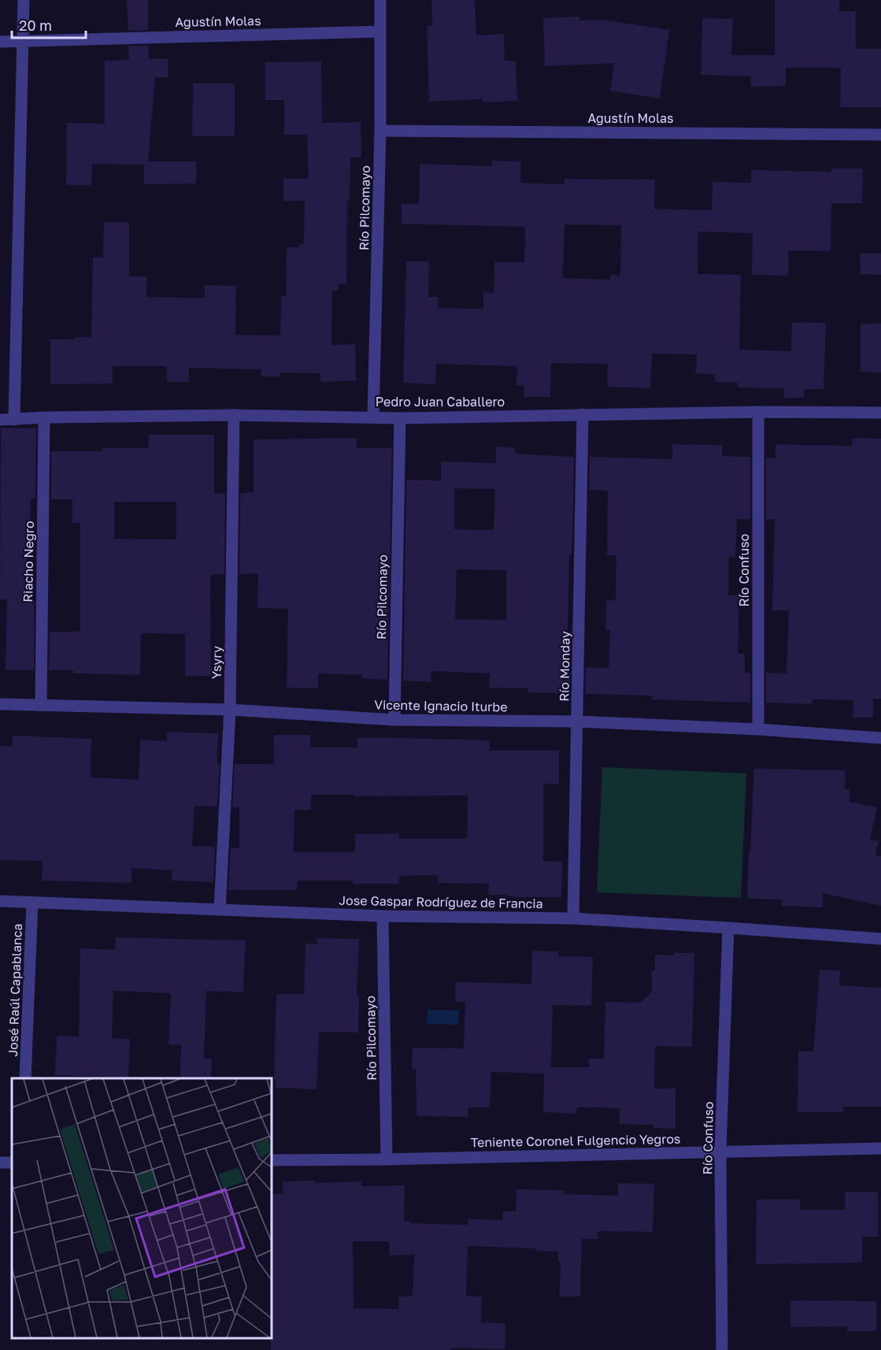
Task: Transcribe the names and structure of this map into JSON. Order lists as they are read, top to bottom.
{
  "streets": {
    "street": [
      "Agustín Molas",
      "Río Pilcomayo",
      "Pedro Juan Caballero",
      "Riacho Negro",
      "Río Confuso",
      "Ysyry",
      "Río Monday",
      "Vicente Ignacio Iturbe",
      "Jose Gaspar Rodríguez de Francia",
      "José Raúl Capablanca",
      "Teniente Coronel Fulgencio Yegros"
    ]
  },
  "crossings": [
    ["Agustín Molas", "Río Pilcomayo"],
    ["Río Pilcomayo", "Pedro Juan Caballero"],
    ["Río Pilcomayo", "Vicente Ignacio Iturbe"],
    ["Río Pilcomayo", "Jose Gaspar Rodríguez de Francia"],
    ["Río Pilcomayo", "Teniente Coronel Fulgencio Yegros"],
    ["Pedro Juan Caballero", "Riacho Negro"],
    ["Pedro Juan Caballero", "Río Confuso"],
    ["Pedro Juan Caballero", "Ysyry"],
    ["Pedro Juan Caballero", "Río Monday"],
    ["Riacho Negro", "Vicente Ignacio Iturbe"],
    ["Río Confuso", "Vicente Ignacio Iturbe"],
    ["Río Confuso", "Jose Gaspar Rodríguez de Francia"],
    ["Río Confuso", "Teniente Coronel Fulgencio Yegros"],
    ["Ysyry", "Vicente Ignacio Iturbe"],
    ["Ysyry", "Jose Gaspar Rodríguez de Francia"],
    ["Río Monday", "Vicente Ignacio Iturbe"],
    ["Río Monday", "Jose Gaspar Rodríguez de Francia"],
    ["Jose Gaspar Rodríguez de Francia", "José Raúl Capablanca"]
  ],
  "scale_bar": "20 m"
}
